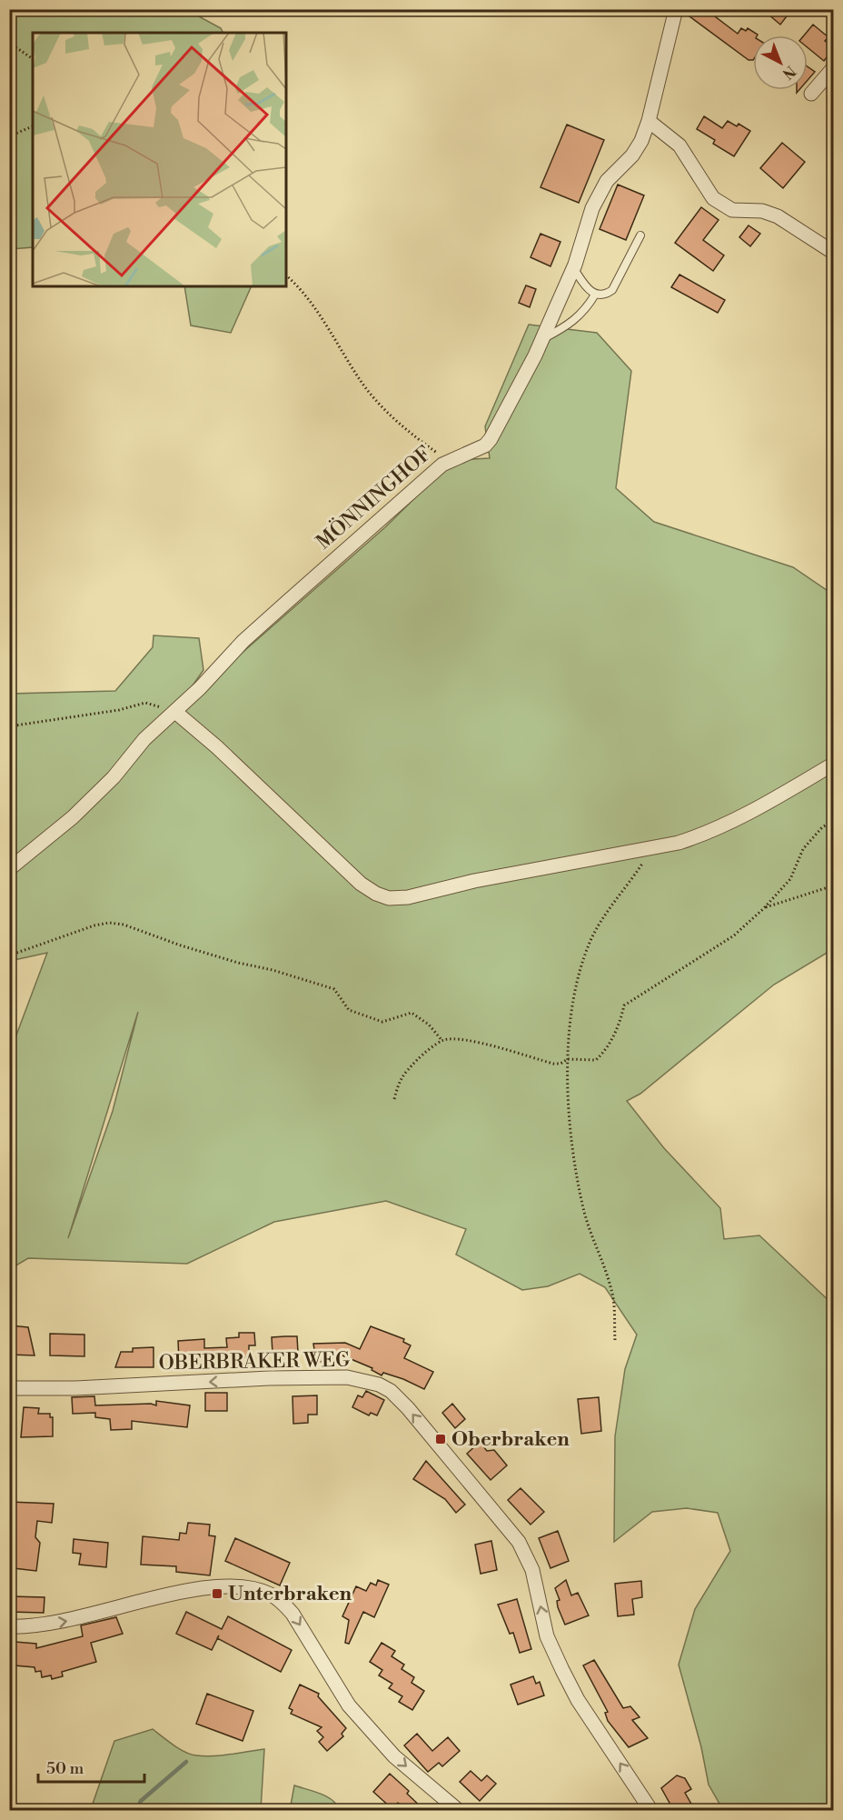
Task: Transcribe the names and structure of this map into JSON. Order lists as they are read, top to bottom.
{
  "streets": {
    "street": ["MÖNNINGHOF", "OBERBRAKER WEG"]
  },
  "one_way": ["OBERBRAKER WEG"],
  "places": {
    "transit": ["Oberbraken", "Unterbraken"]
  },
  "scale_bar": "50 m",
  "north": "bottom right"
}
